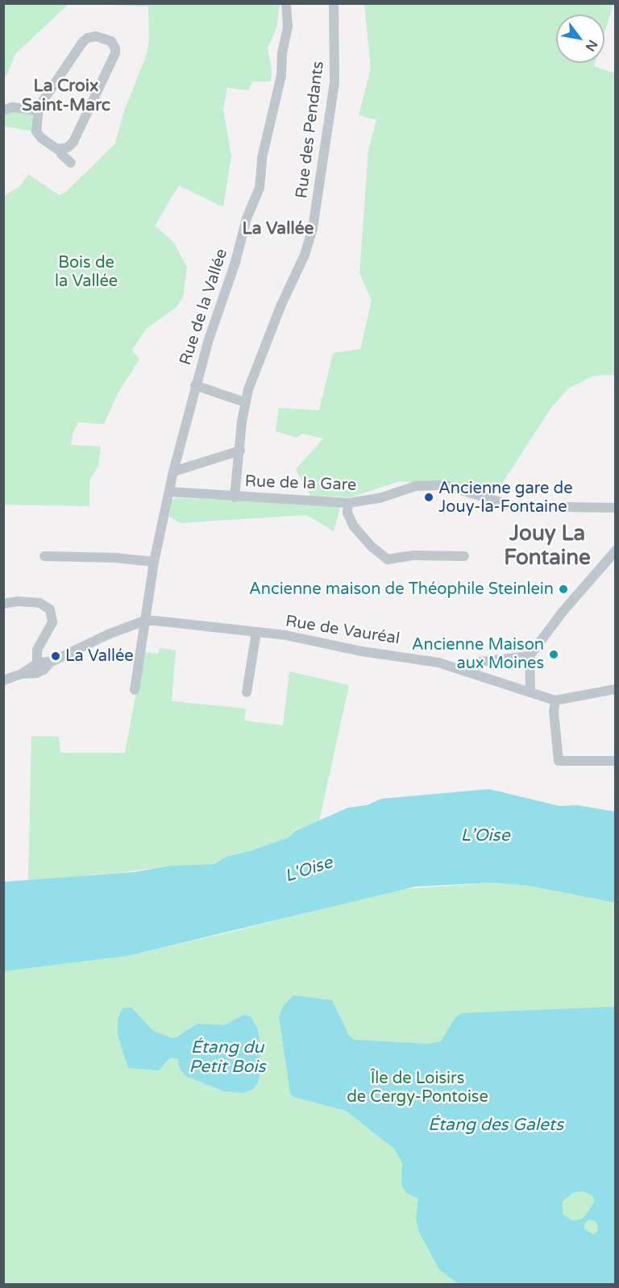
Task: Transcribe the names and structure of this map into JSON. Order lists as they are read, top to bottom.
{
  "streets": {
    "street": [
      "Rue des Pendants",
      "Rue de la Vallée",
      "Rue de la Gare",
      "Rue de Vauréal"
    ]
  },
  "crossings": [
    ["Rue des Pendants", "Rue de la Gare"],
    ["Rue de la Vallée", "Rue de la Gare"],
    ["Rue de la Vallée", "Rue de Vauréal"]
  ],
  "districts": ["La Croix Saint-Marc", "La Vallée", "Jouy La Fontaine"],
  "water": [
    "L’Oise",
    "L'Oise",
    "Étang du Petit Bois",
    "Étang des Galets"
  ],
  "parks": ["Bois de la Vallée", "Île de Loisirs de Cergy-Pontoise"],
  "places": [
    "Ancienne gare de Jouy-la-Fontaine",
    "Ancienne maison de Théophile Steinlein",
    "Ancienne Maison aux Moines",
    "La Vallée"
  ],
  "north": "bottom right"
}
